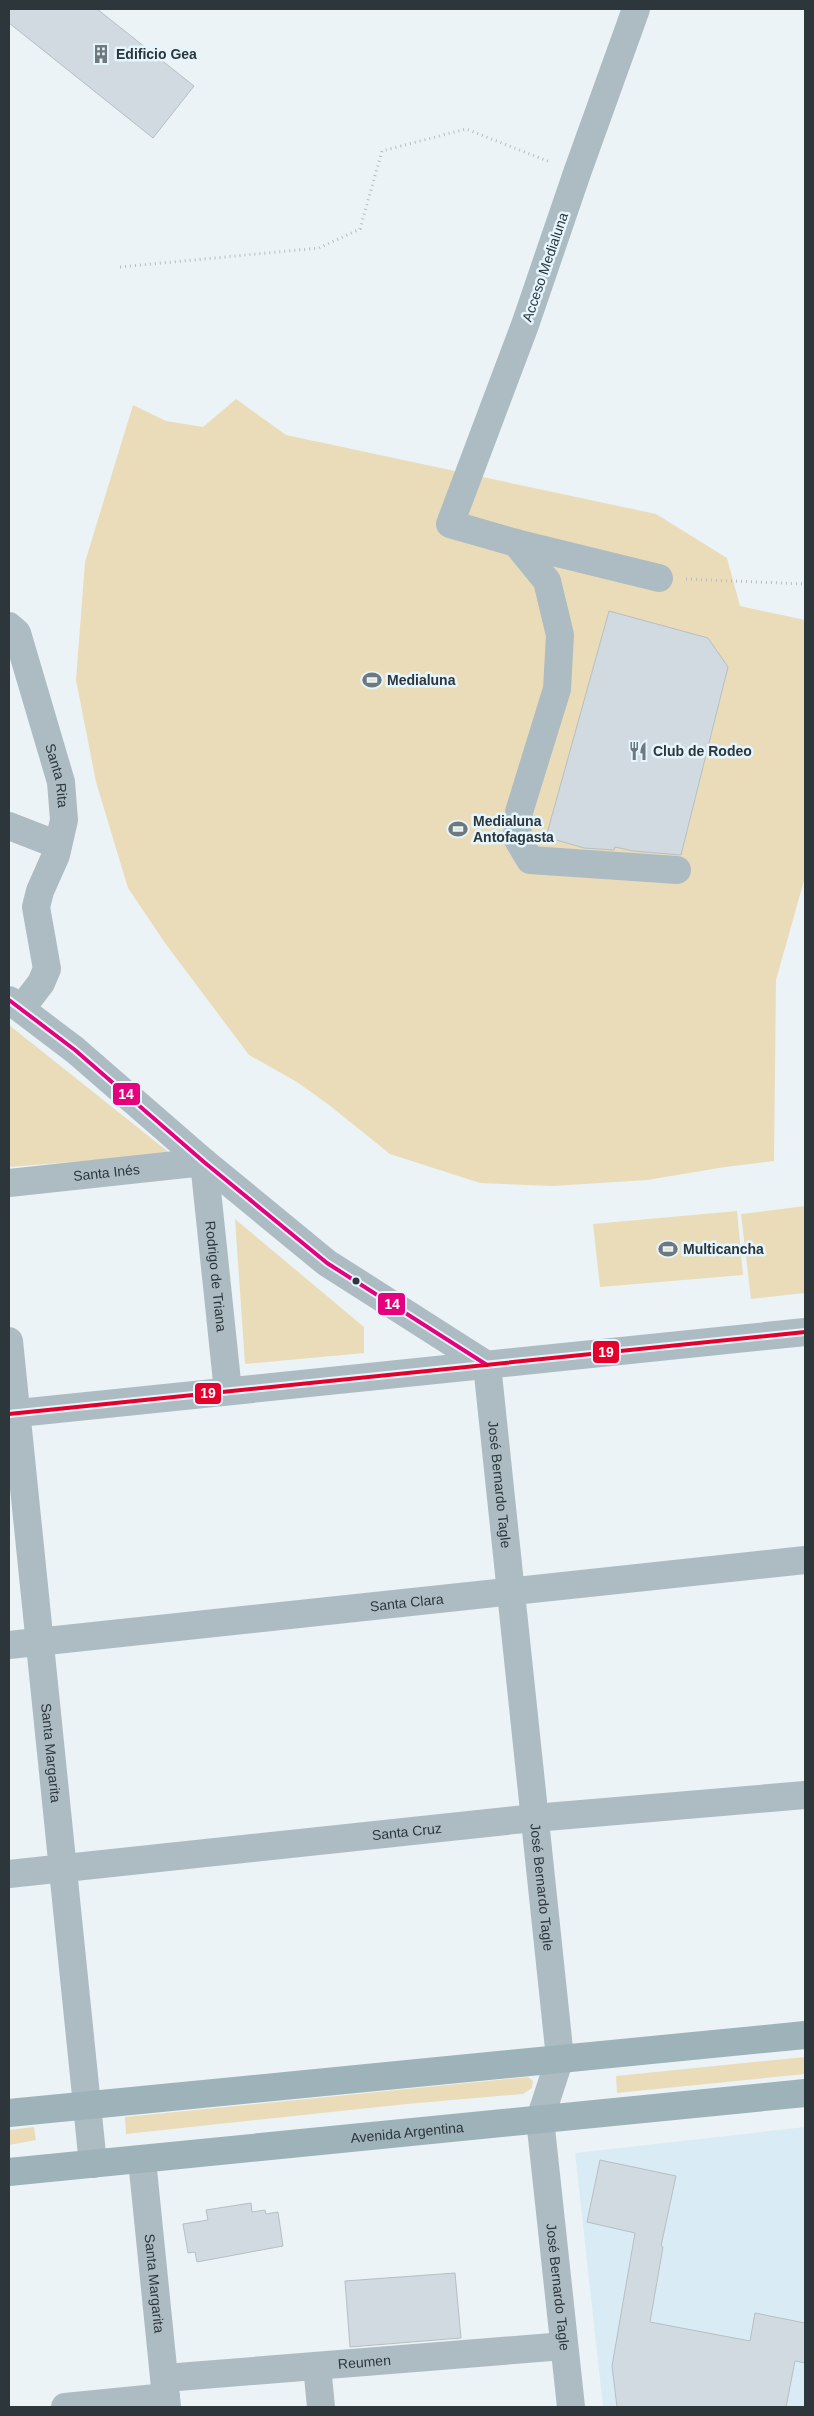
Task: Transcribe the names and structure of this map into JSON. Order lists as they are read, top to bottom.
{
  "streets": {
    "main road": ["Avenida Argentina"],
    "street": [
      "Acceso Medialuna",
      "Santa Rita",
      "Santa Inés",
      "Rodrigo de Triana",
      "José Bernardo Tagle",
      "Santa Clara",
      "Santa Margarita",
      "Santa Cruz",
      "Reumen"
    ]
  },
  "crossings": [
    ["Santa Inés", "Rodrigo de Triana"],
    ["José Bernardo Tagle", "Santa Clara"],
    ["José Bernardo Tagle", "Santa Cruz"],
    ["José Bernardo Tagle", "Avenida Argentina"],
    ["José Bernardo Tagle", "Reumen"],
    ["Santa Clara", "Santa Margarita"],
    ["Santa Margarita", "Santa Cruz"],
    ["Santa Margarita", "Avenida Argentina"],
    ["Santa Margarita", "Reumen"]
  ],
  "places": {
    "building": ["Edificio Gea"],
    "sports": ["Medialuna", "Medialuna Antofagasta", "Multicancha"],
    "restaurant": ["Club de Rodeo"]
  },
  "lines": ["transit line 14", "transit line 19"]
}
